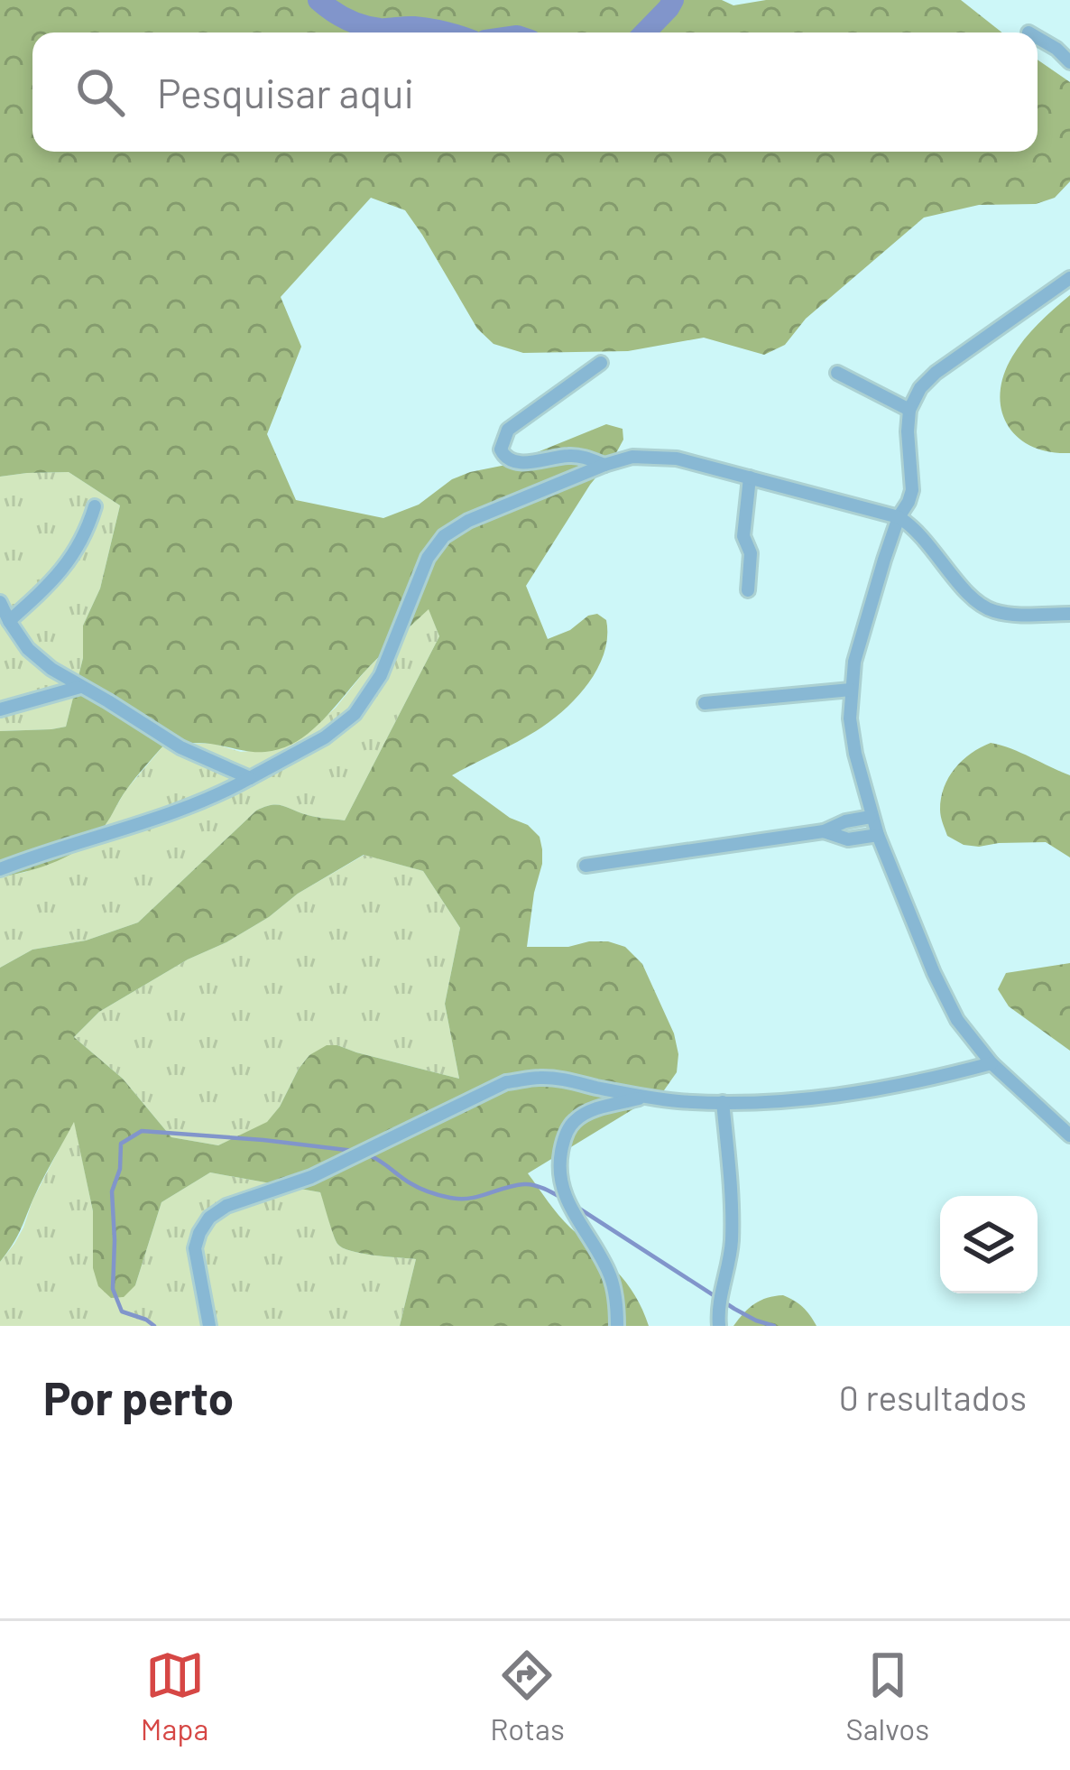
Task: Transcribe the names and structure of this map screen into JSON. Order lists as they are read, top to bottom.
{
  "page": {
    "search": "Pesquisar aqui",
    "heading": ["Por perto", "0 resultados"],
    "nav": ["Mapa", "Rotas", "Salvos"]
  }
}
